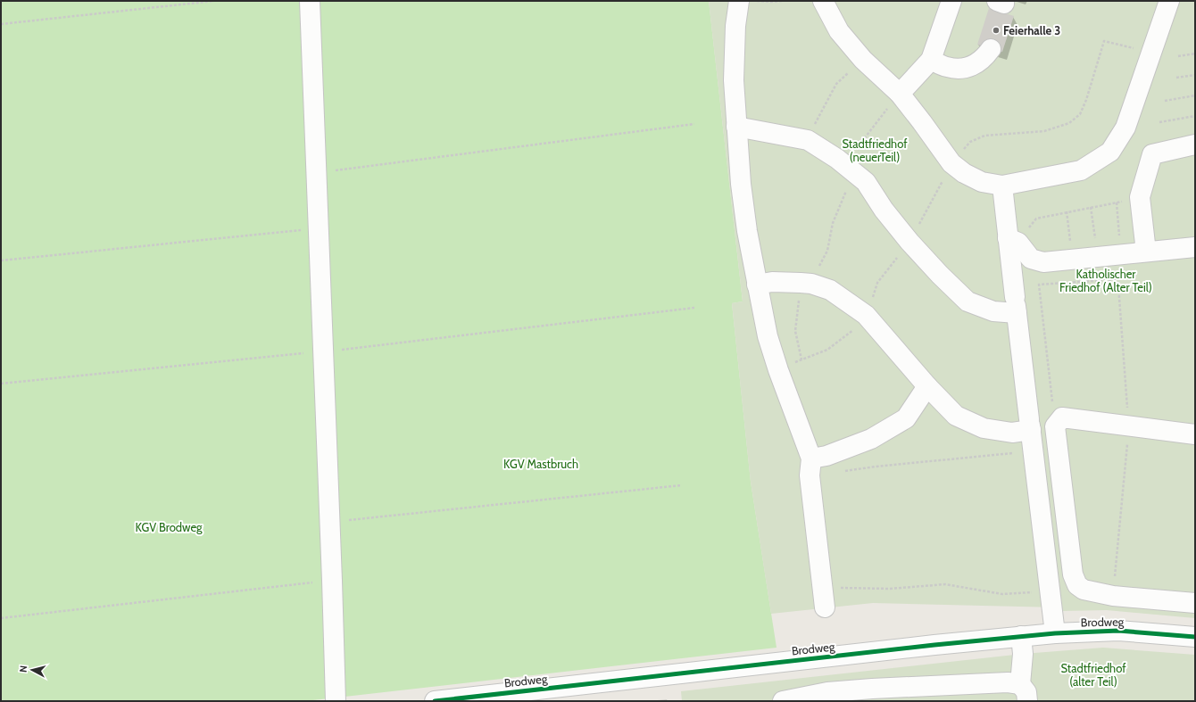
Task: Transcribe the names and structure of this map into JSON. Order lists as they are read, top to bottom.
{
  "streets": {
    "street": ["Brodweg"]
  },
  "parks": [
    "Stadtfriedhof (neuerTeil)",
    "Katholischer Friedhof (Alter Teil)",
    "KGV Mastbruch",
    "KGV Brodweg",
    "Stadtfriedhof (alter Teil)"
  ],
  "places": ["Feierhalle 3"],
  "north": "left"
}
